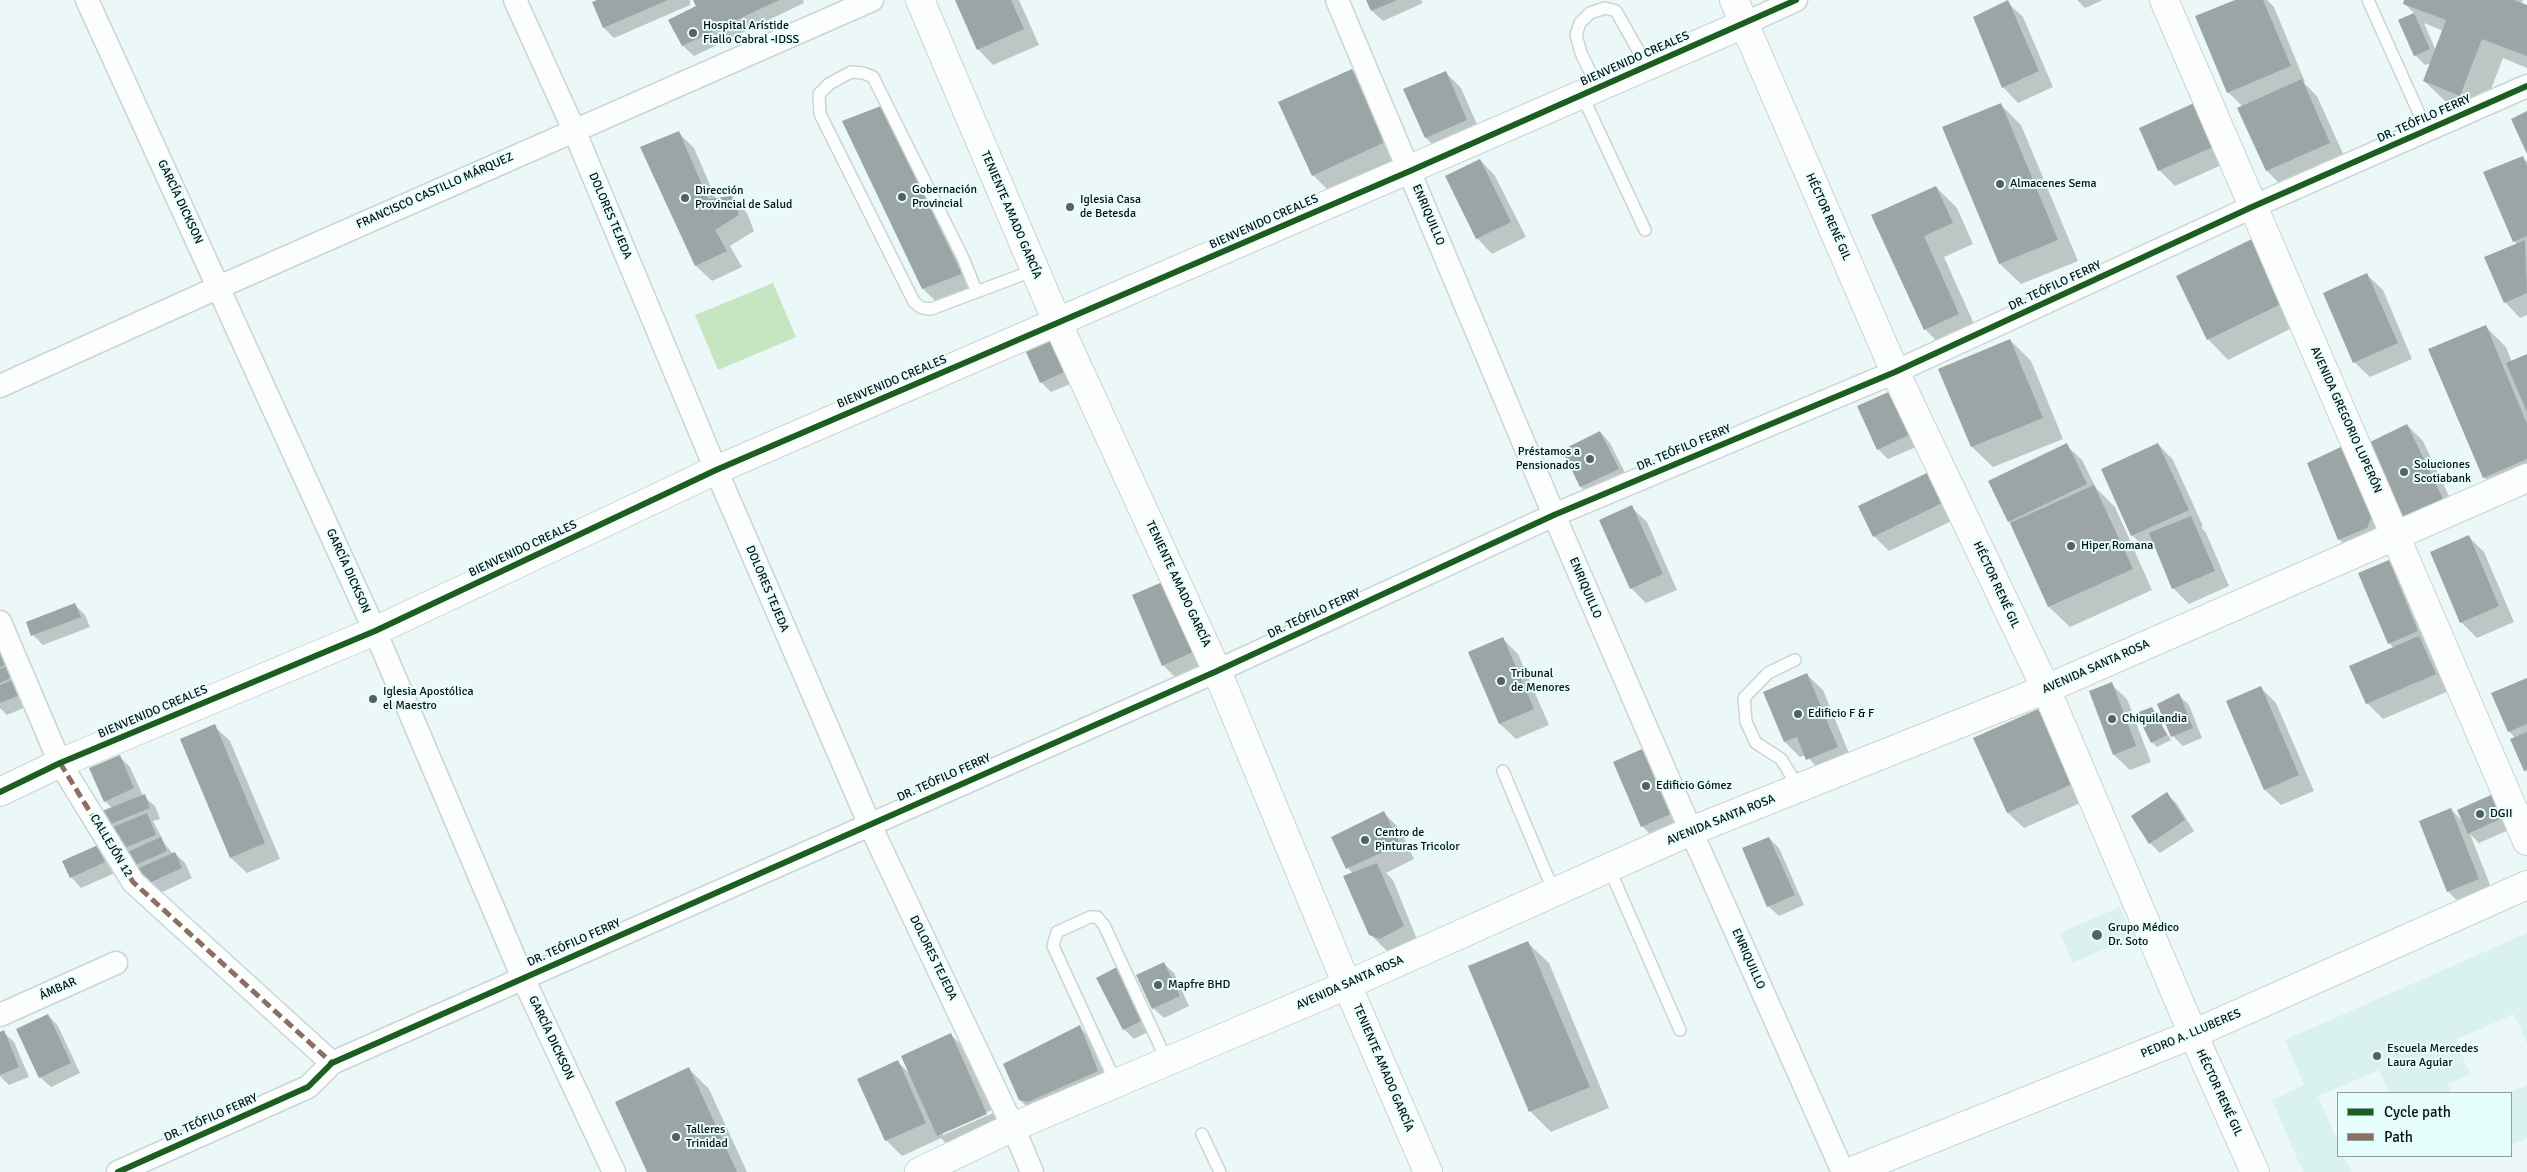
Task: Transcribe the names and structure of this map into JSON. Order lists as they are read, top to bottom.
{
  "streets": {
    "main road": [
      "BIENVENIDO CREALES",
      "TENIENTE AMADO GARCÍA",
      "HÉCTOR RENÉ GIL",
      "AVENIDA GREGORIO LUPERÓN",
      "AVENIDA SANTA ROSA",
      "PEDRO A. LLUBERES"
    ],
    "street": [
      "DR. TEÓFILO FERRY",
      "FRANCISCO CASTILLO MÁRQUEZ",
      "GARCÍA DICKSON",
      "ENRIQUILLO",
      "DOLORES TEJEDA",
      "CALLEJÓN 12",
      "ÁMBAR"
    ]
  },
  "crossings": [
    ["BIENVENIDO CREALES", "GARCÍA DICKSON"],
    ["BIENVENIDO CREALES", "TENIENTE AMADO GARCÍA"],
    ["BIENVENIDO CREALES", "ENRIQUILLO"],
    ["BIENVENIDO CREALES", "DOLORES TEJEDA"],
    ["BIENVENIDO CREALES", "HÉCTOR RENÉ GIL"],
    ["BIENVENIDO CREALES", "CALLEJÓN 12"],
    ["DR. TEÓFILO FERRY", "GARCÍA DICKSON"],
    ["DR. TEÓFILO FERRY", "TENIENTE AMADO GARCÍA"],
    ["DR. TEÓFILO FERRY", "ENRIQUILLO"],
    ["DR. TEÓFILO FERRY", "DOLORES TEJEDA"],
    ["DR. TEÓFILO FERRY", "HÉCTOR RENÉ GIL"],
    ["DR. TEÓFILO FERRY", "AVENIDA GREGORIO LUPERÓN"],
    ["DR. TEÓFILO FERRY", "CALLEJÓN 12"],
    ["FRANCISCO CASTILLO MÁRQUEZ", "GARCÍA DICKSON"],
    ["FRANCISCO CASTILLO MÁRQUEZ", "DOLORES TEJEDA"],
    ["TENIENTE AMADO GARCÍA", "AVENIDA SANTA ROSA"],
    ["ENRIQUILLO", "AVENIDA SANTA ROSA"],
    ["DOLORES TEJEDA", "AVENIDA SANTA ROSA"],
    ["HÉCTOR RENÉ GIL", "AVENIDA SANTA ROSA"],
    ["HÉCTOR RENÉ GIL", "PEDRO A. LLUBERES"],
    ["AVENIDA GREGORIO LUPERÓN", "AVENIDA SANTA ROSA"]
  ],
  "places": [
    "Hospital Arístide Fiallo Cabral -IDSS",
    "Almacenes Sema",
    "Gobernación Provincial",
    "Dirección Provincial de Salud",
    "Iglesia Casa de Betesda",
    "Préstamos a Pensionados",
    "Soluciones Scotiabank",
    "Hiper Romana",
    "Tribunal de Menores",
    "Iglesia Apostólica el Maestro",
    "Edificio F & F",
    "Chiquilandia",
    "Edificio Gómez",
    "DGII",
    "Centro de Pinturas Tricolor",
    "Grupo Médico Dr. Soto",
    "Mapfre BHD",
    "Escuela Mercedes Laura Aguiar",
    "Talleres Trinidad"
  ],
  "legend": ["Cycle path", "Path"]
}
